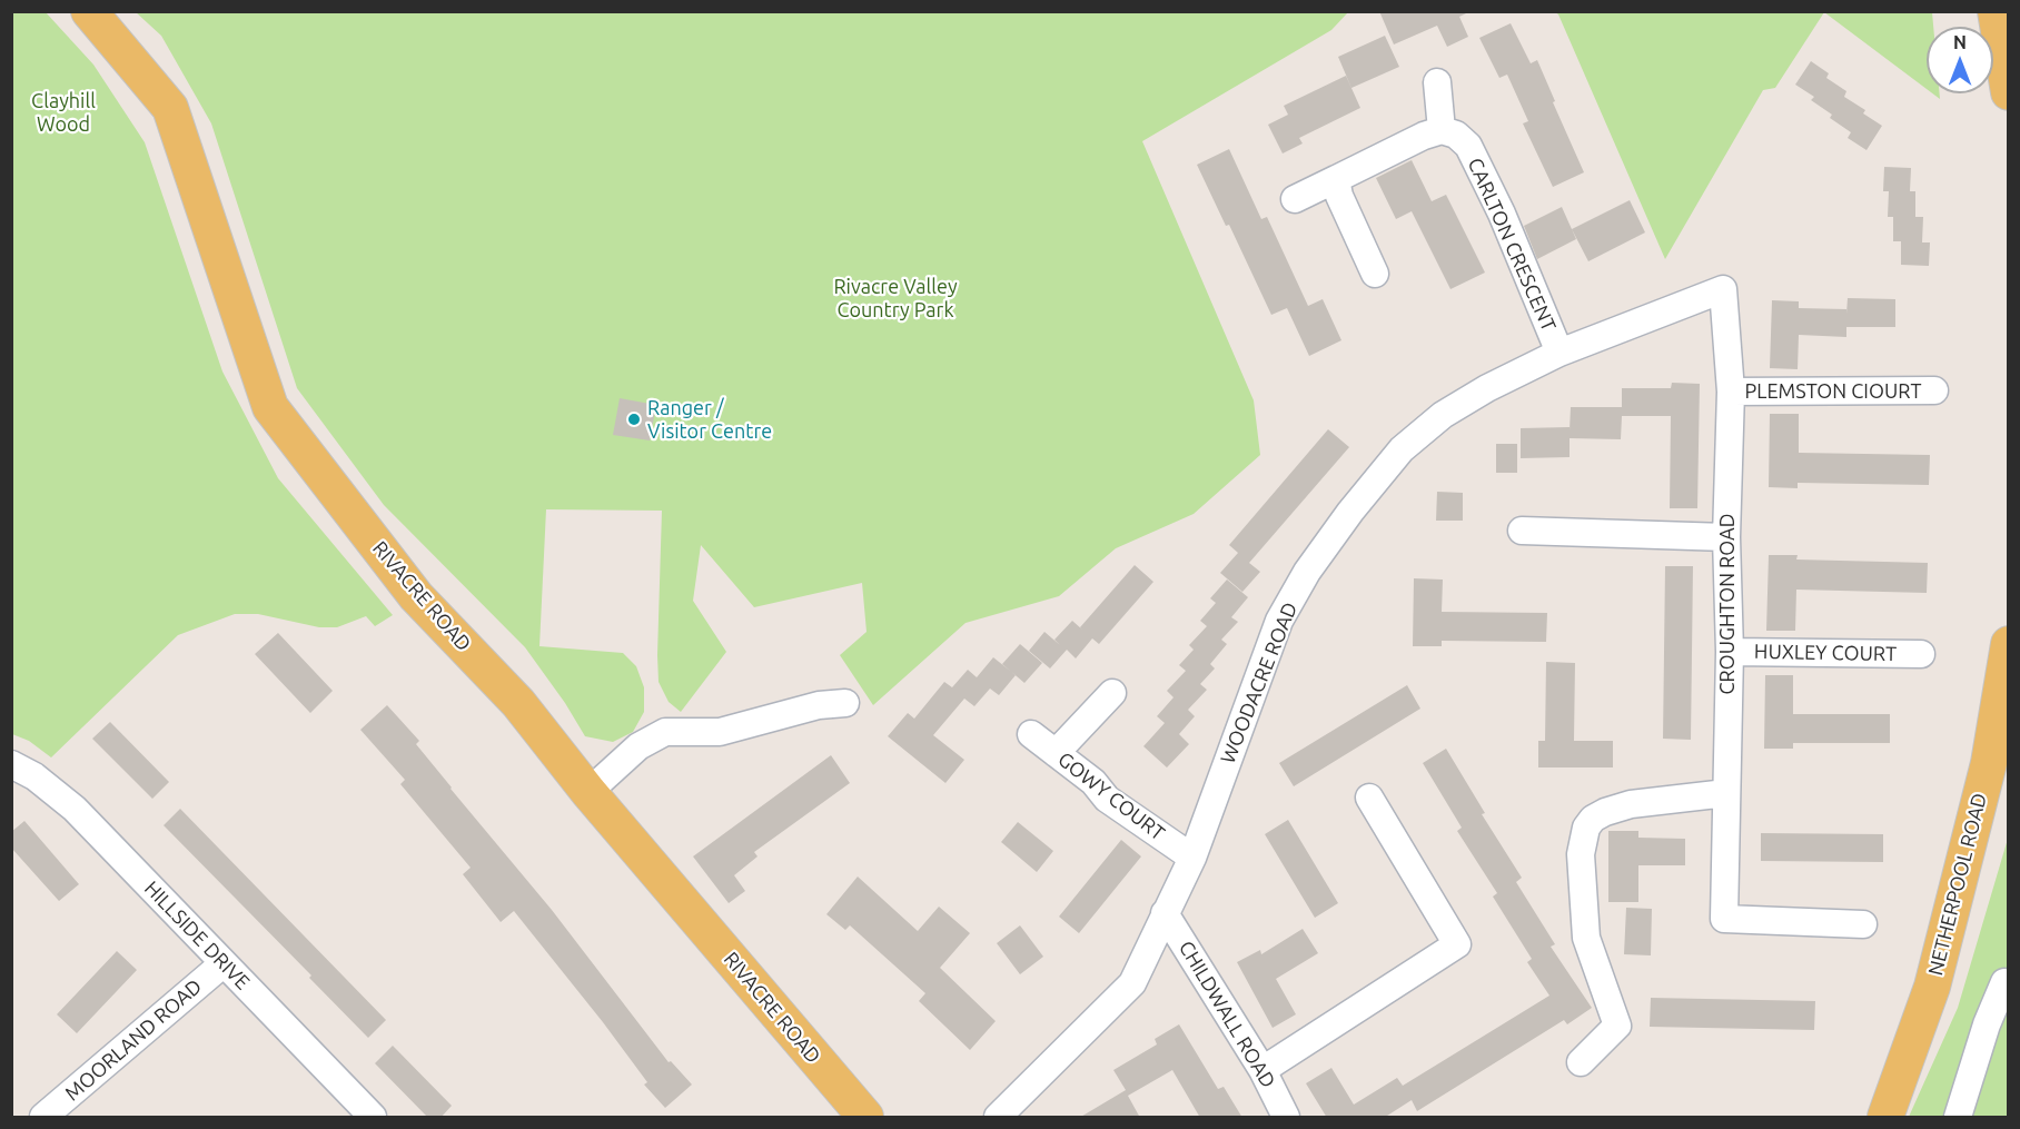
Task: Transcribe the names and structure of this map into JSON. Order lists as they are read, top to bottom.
{
  "streets": {
    "main road": ["RIVACRE ROAD", "NETHERPOOL ROAD"],
    "street": [
      "CARLTON CRESCENT",
      "PLEMSTON CIOURT",
      "CROUGHTON ROAD",
      "HUXLEY COURT",
      "WOODACRE ROAD",
      "GOWY COURT",
      "HILLSIDE DRIVE",
      "CHILDWALL ROAD",
      "MOORLAND ROAD"
    ]
  },
  "crossings": [
    ["CARLTON CRESCENT", "WOODACRE ROAD"],
    ["PLEMSTON CIOURT", "CROUGHTON ROAD"],
    ["CROUGHTON ROAD", "HUXLEY COURT"],
    ["CROUGHTON ROAD", "WOODACRE ROAD"],
    ["WOODACRE ROAD", "GOWY COURT"],
    ["WOODACRE ROAD", "CHILDWALL ROAD"],
    ["HILLSIDE DRIVE", "MOORLAND ROAD"]
  ],
  "parks": ["Clayhill Wood", "Rivacre Valley Country Park"],
  "places": ["Ranger / Visitor Centre"],
  "north": "top"
}
